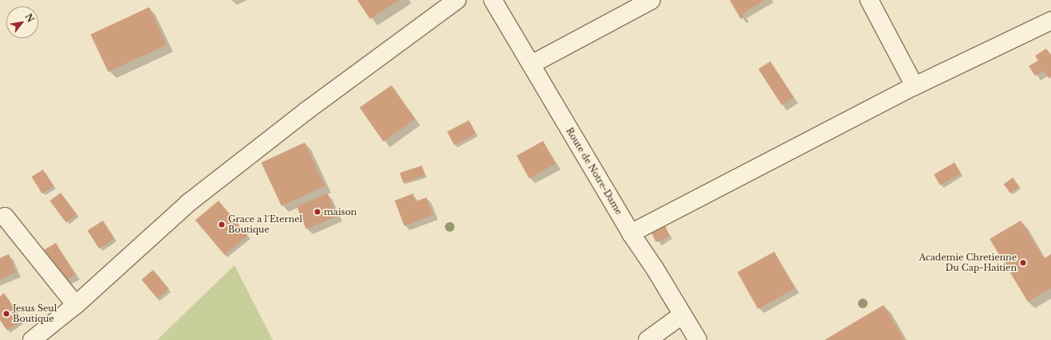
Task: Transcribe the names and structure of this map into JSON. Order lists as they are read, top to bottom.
{
  "streets": {
    "street": ["Route de Notre-Dame"]
  },
  "places": [
    "maison",
    "Grace a l´Eternel Boutique",
    "Academie Chretienne Du Cap-Haitien",
    "Jesus Seul Boutique"
  ],
  "north": "top right"
}
